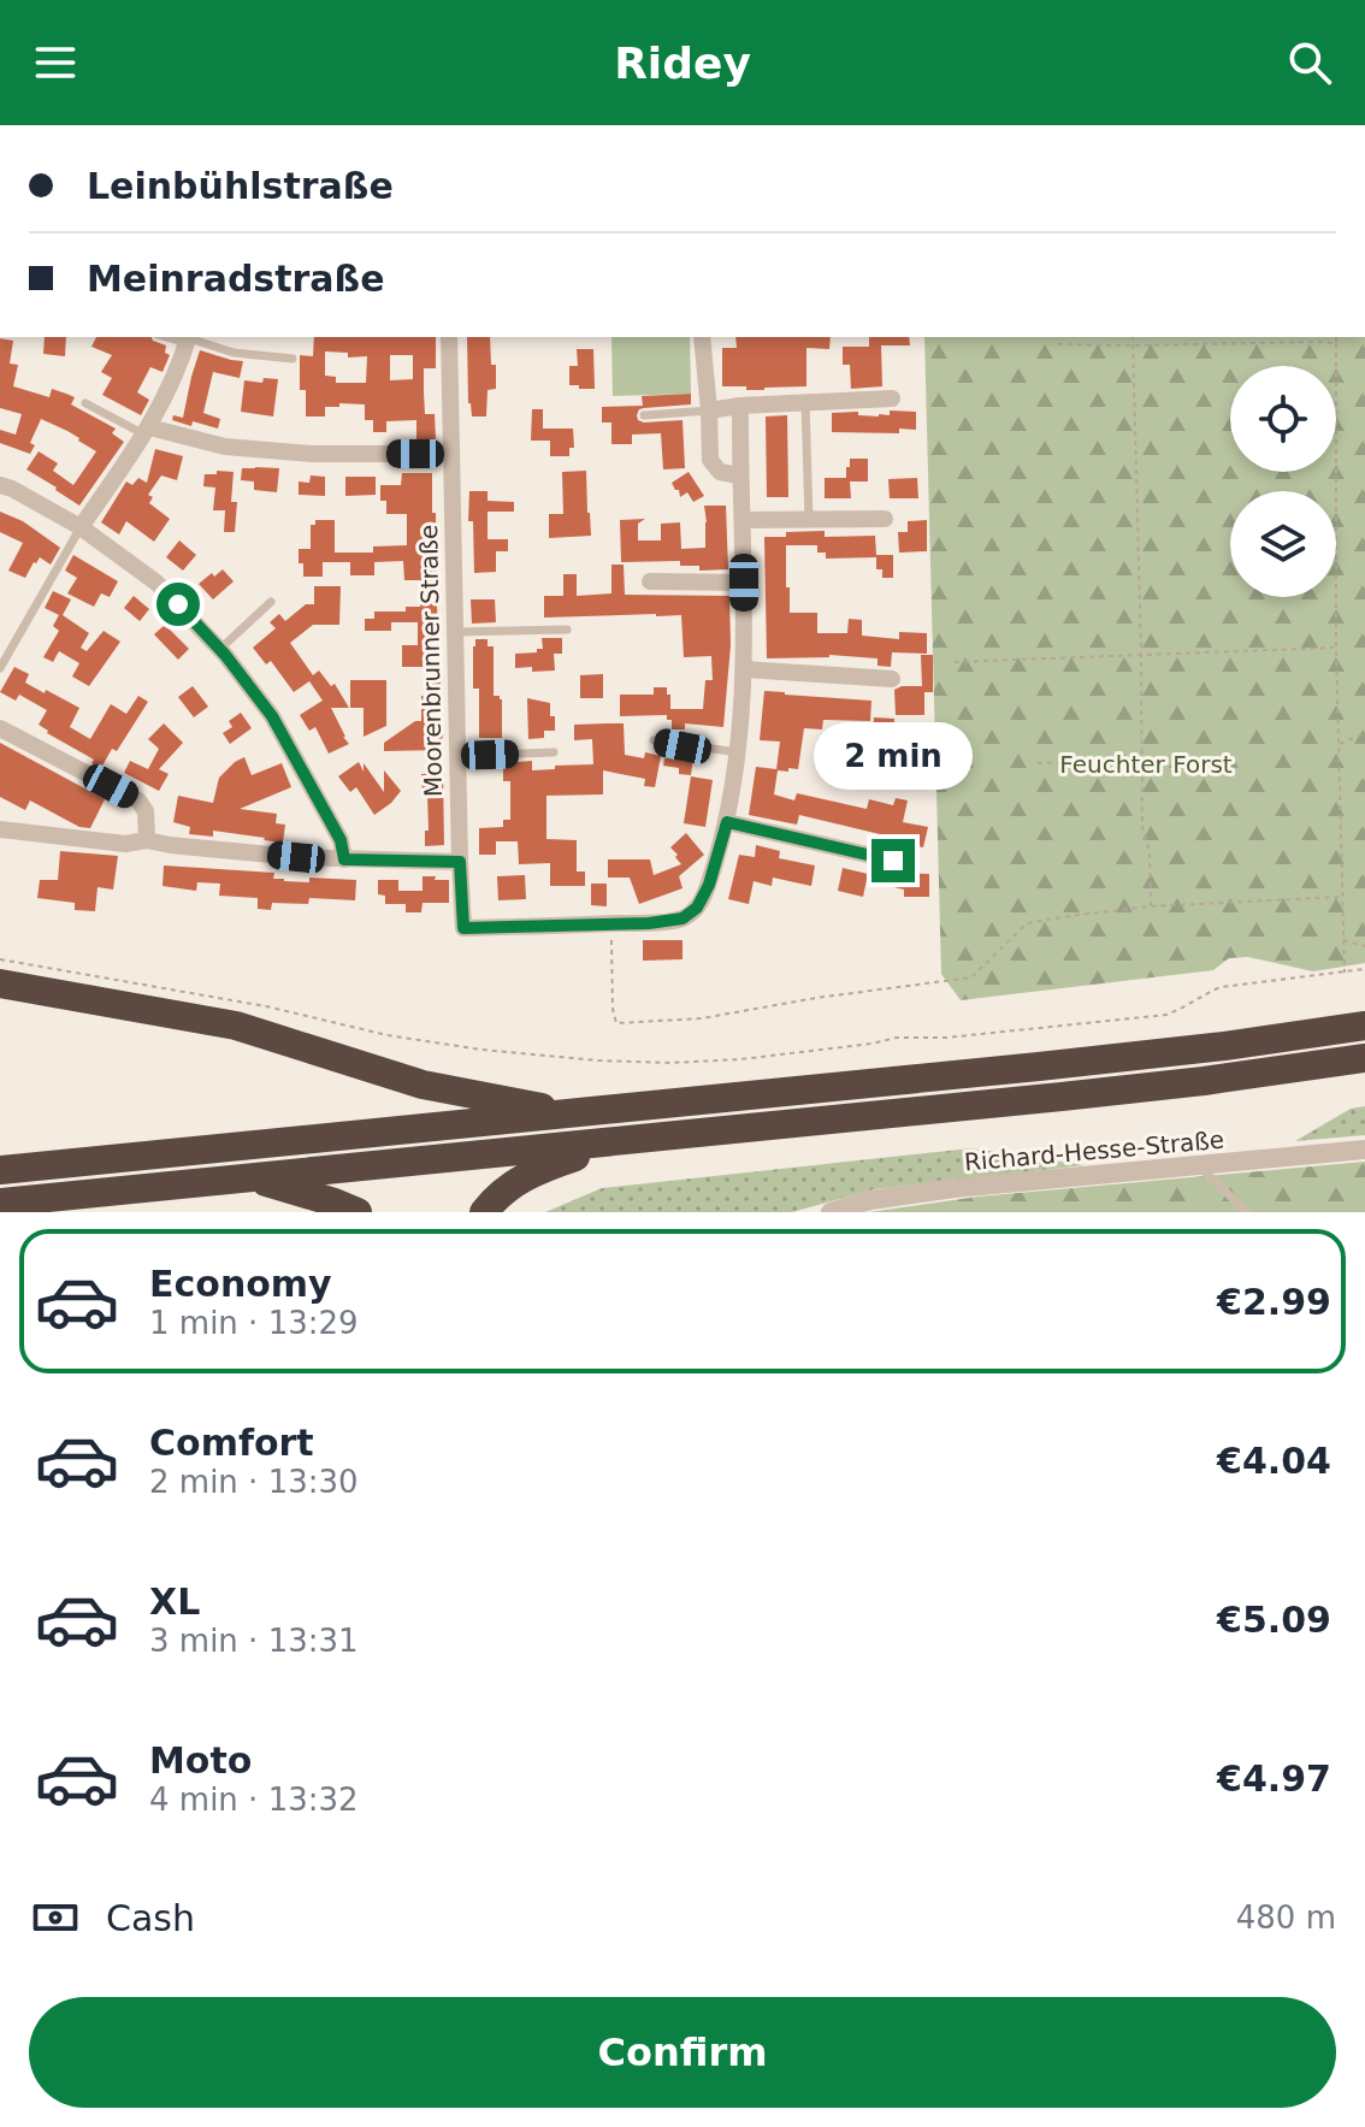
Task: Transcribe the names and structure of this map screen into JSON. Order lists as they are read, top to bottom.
{
  "streets": {
    "street": ["Moorenbrunner Straße", "Richard-Hesse-Straße"]
  },
  "parks": ["Feuchter Forst"],
  "page": {
    "header": "Ridey",
    "banner": ["Leinbühlstraße", "Meinradstraße"],
    "bubble": "2 min",
    "list": [
      {
        "name": "Economy",
        "note": "1 min · 13:29",
        "value": "€2.99"
      },
      {
        "name": "Comfort",
        "note": "2 min · 13:30",
        "value": "€4.04"
      },
      {
        "name": "XL",
        "note": "3 min · 13:31",
        "value": "€5.09"
      },
      {
        "name": "Moto",
        "note": "4 min · 13:32",
        "value": "€4.97"
      }
    ],
    "pay": ["Cash", "480 m"],
    "buttons": "Confirm"
  }
}
